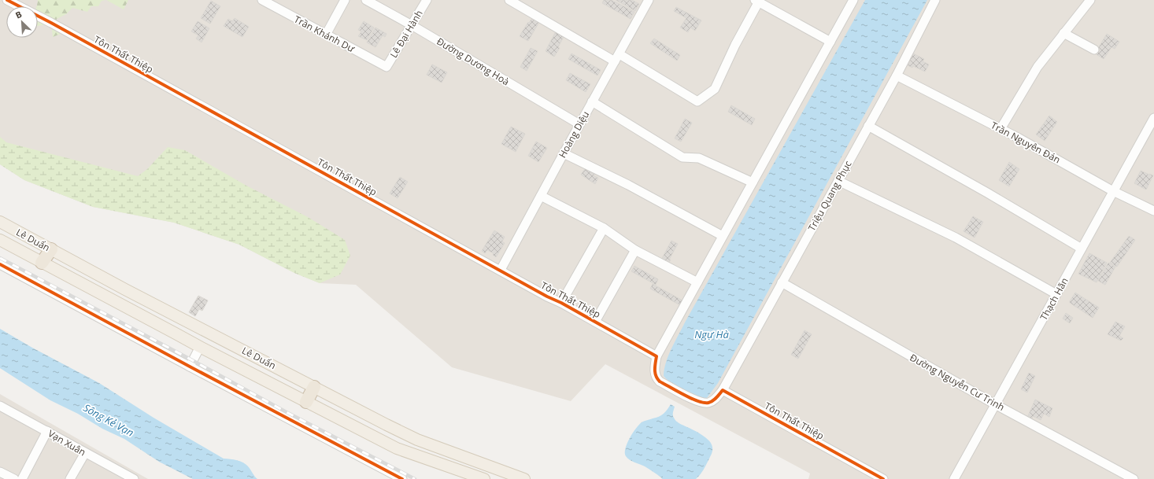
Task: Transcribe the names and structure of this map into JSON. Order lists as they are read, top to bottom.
{
  "streets": {
    "main road": ["Lê Duẩn"],
    "street": [
      "Trần Khánh Dư",
      "Lê Đại Hành",
      "Tôn Thất Thiệp",
      "Đường Dương Hoà",
      "Hoàng Diệu",
      "Trần Nguyên Đán",
      "Triệu Quang Phục",
      "Thạch Hãn",
      "Đường Nguyễn Cư Trinh",
      "Vạn Xuân"
    ]
  },
  "crossings": [
    ["Trần Khánh Dư", "Lê Đại Hành"],
    ["Lê Đại Hành", "Đường Dương Hoà"],
    ["Tôn Thất Thiệp", "Hoàng Diệu"],
    ["Tôn Thất Thiệp", "Triệu Quang Phục"],
    ["Đường Dương Hoà", "Hoàng Diệu"],
    ["Trần Nguyên Đán", "Triệu Quang Phục"],
    ["Trần Nguyên Đán", "Thạch Hãn"],
    ["Triệu Quang Phục", "Đường Nguyễn Cư Trinh"],
    ["Thạch Hãn", "Đường Nguyễn Cư Trinh"]
  ],
  "water": ["Ngự Hà", "Sông Kẻ Vạn"],
  "north": "top left"
}
